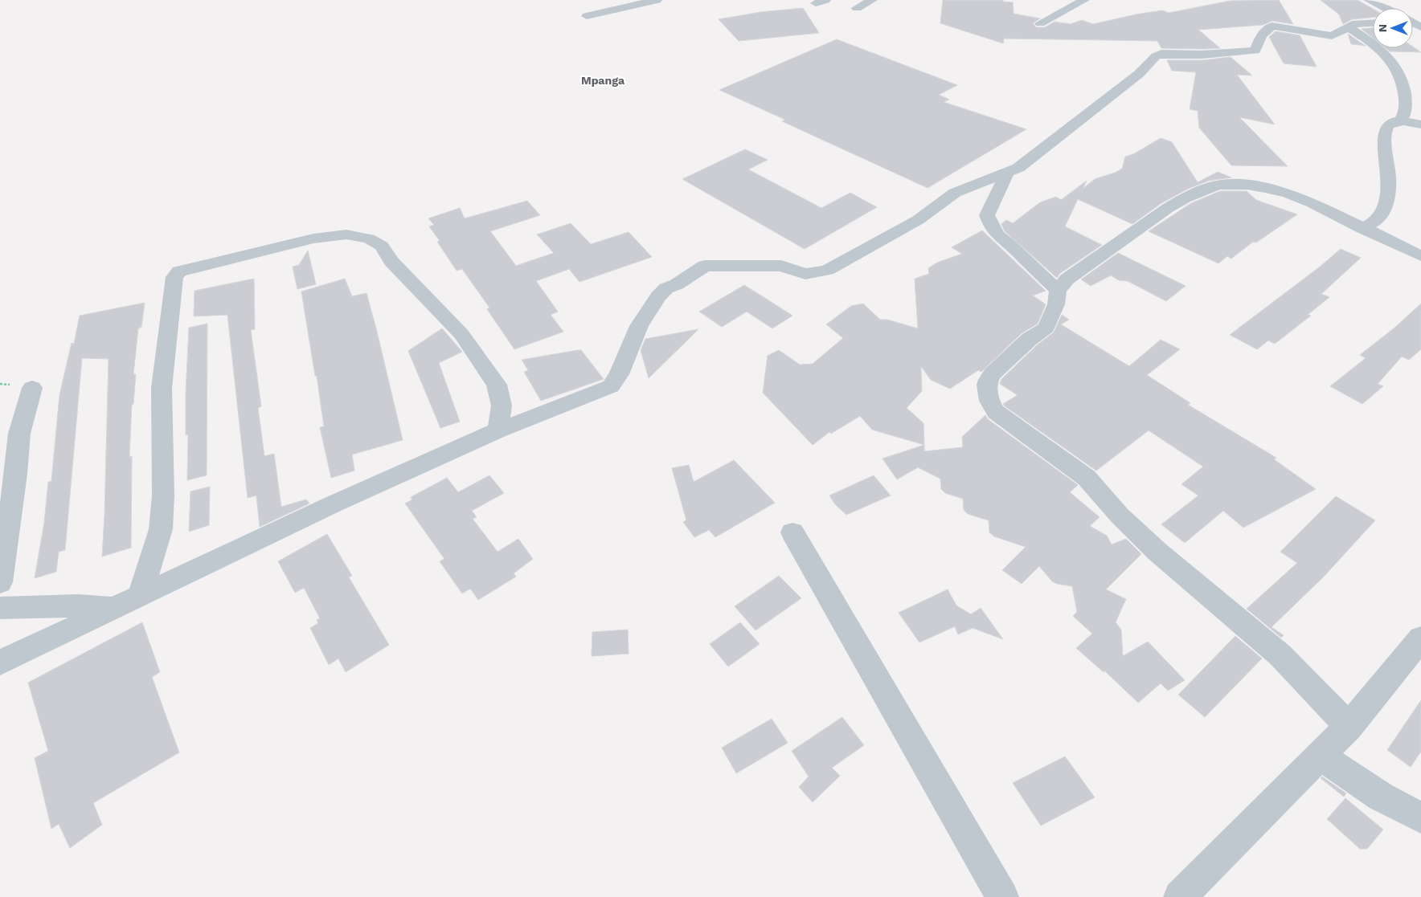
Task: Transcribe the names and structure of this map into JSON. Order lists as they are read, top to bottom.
{
  "districts": ["Mpanga"],
  "north": "left"
}
